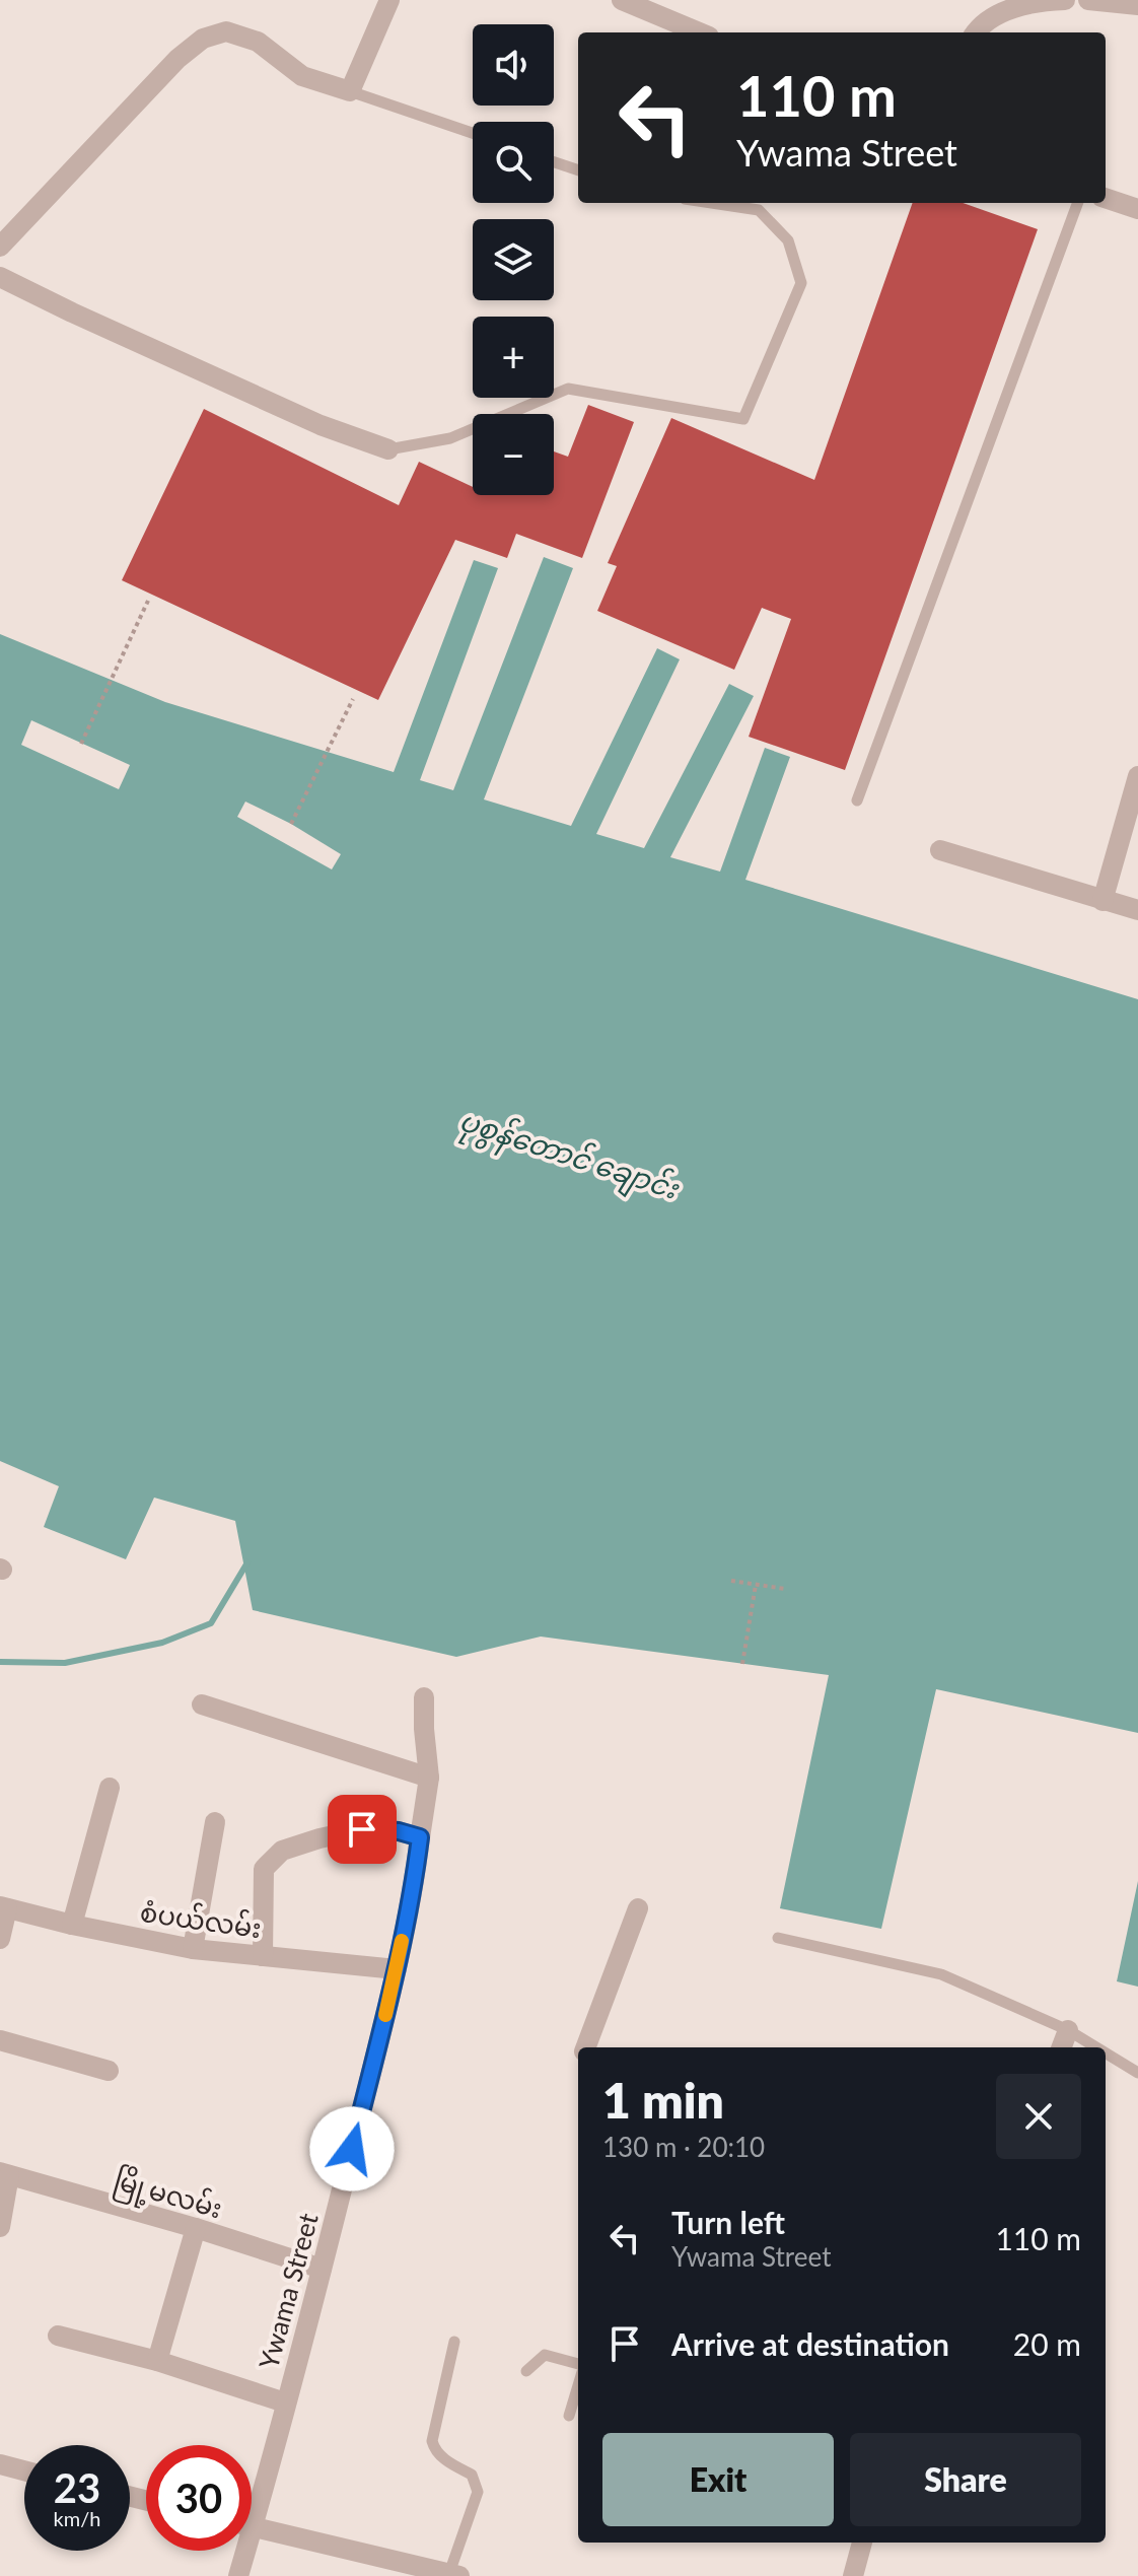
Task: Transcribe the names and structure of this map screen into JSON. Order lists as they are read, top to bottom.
{
  "streets": {
    "street": ["စံပယ်လမ်း", "မြို့မလမ်း", "Ywama Street"]
  },
  "crossings": [
    ["စံပယ်လမ်း", "Ywama Street"],
    ["မြို့မလမ်း", "Ywama Street"]
  ],
  "water": ["ပုစွန်တောင် ချောင်း"],
  "page": {
    "map_buttons": ["+", "−"],
    "turn": ["110 m", "Ywama Street"],
    "heading": ["1 min", "130 m · 20:10"],
    "list": [
      {
        "name": "Turn left",
        "note": "Ywama Street",
        "value": "110 m"
      },
      {
        "name": "Arrive at destination",
        "value": "20 m"
      }
    ],
    "buttons": ["Exit", "Share"],
    "speed": "23 km/h",
    "limit": "30"
  }
}
